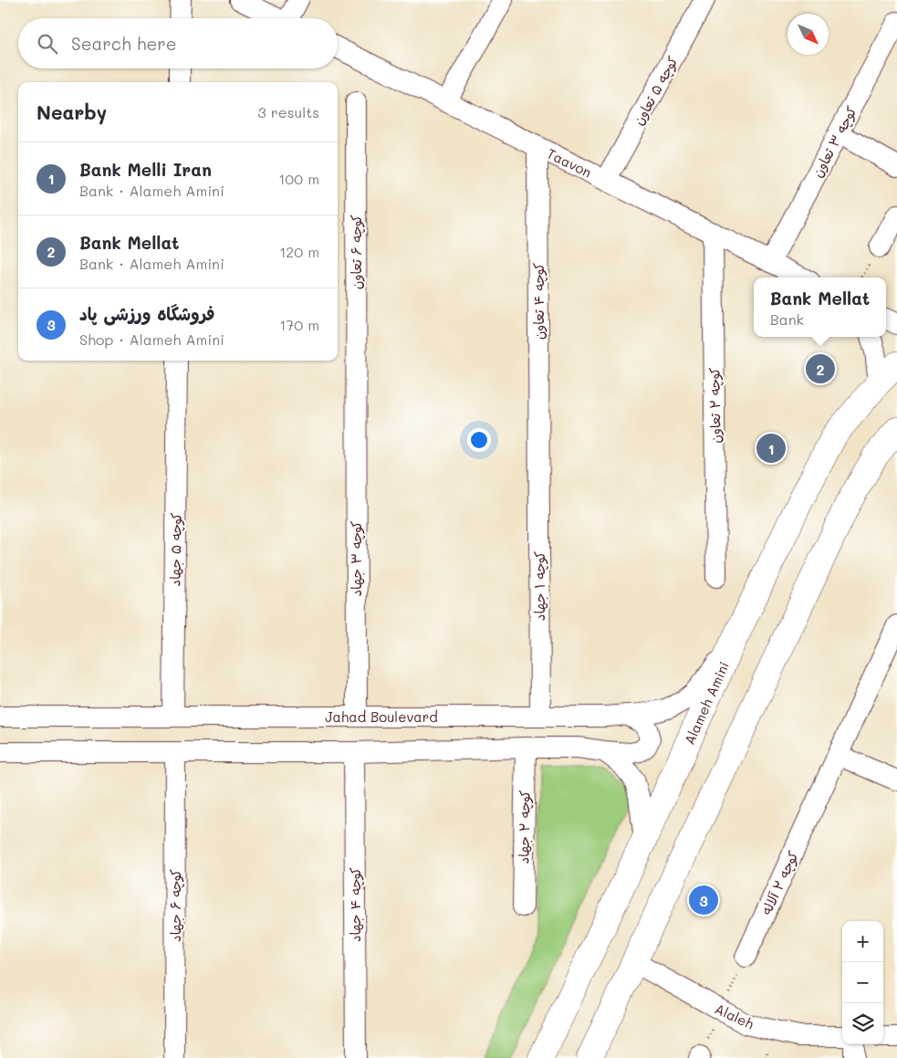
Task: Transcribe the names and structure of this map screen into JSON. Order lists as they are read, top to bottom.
{
  "streets": {
    "main road": ["Alameh Amini"],
    "street": [
      "کوچه ۵ تعاون",
      "کوچه ۳ تعاون",
      "Taavon",
      "کوچه ۶ تعاون",
      "کوچه ۴ تعاون",
      "کوچه ۲ تعاون",
      "کوچه ۵ جهاد",
      "کوچه ۳ جهاد",
      "کوچه ۱ جهاد",
      "Jahad Boulevard",
      "کوچه ۲ جهاد",
      "کوچه ۲ آلاله",
      "کوچه ۴ جهاد",
      "کوچه ۶ جهاد",
      "Alaleh"
    ]
  },
  "crossings": [
    ["کوچه ۵ تعاون", "Taavon"],
    ["کوچه ۳ تعاون", "Taavon"],
    ["Taavon", "کوچه ۴ تعاون"],
    ["Taavon", "کوچه ۲ تعاون"],
    ["کوچه ۶ تعاون", "کوچه ۳ جهاد"],
    ["کوچه ۴ تعاون", "کوچه ۱ جهاد"],
    ["کوچه ۵ جهاد", "Jahad Boulevard"],
    ["کوچه ۳ جهاد", "Jahad Boulevard"],
    ["کوچه ۱ جهاد", "Jahad Boulevard"],
    ["Alameh Amini", "Jahad Boulevard"]
  ],
  "north": "bottom right",
  "page": {
    "search": "Search here",
    "heading": ["Nearby", "3 results"],
    "list": [
      {
        "mark": "1",
        "name": "Bank Melli Iran",
        "note": "Bank · Alameh Amini",
        "value": "100 m"
      },
      {
        "mark": "2",
        "name": "Bank Mellat",
        "note": "Bank · Alameh Amini",
        "value": "120 m"
      },
      {
        "mark": "3",
        "name": "فروشگاه ورزشی پاد",
        "note": "Shop · Alameh Amini",
        "value": "170 m"
      }
    ],
    "popup": ["Bank Mellat", "Bank"],
    "pins": ["2", "1", "3"],
    "map_buttons": ["+", "−"]
  }
}
